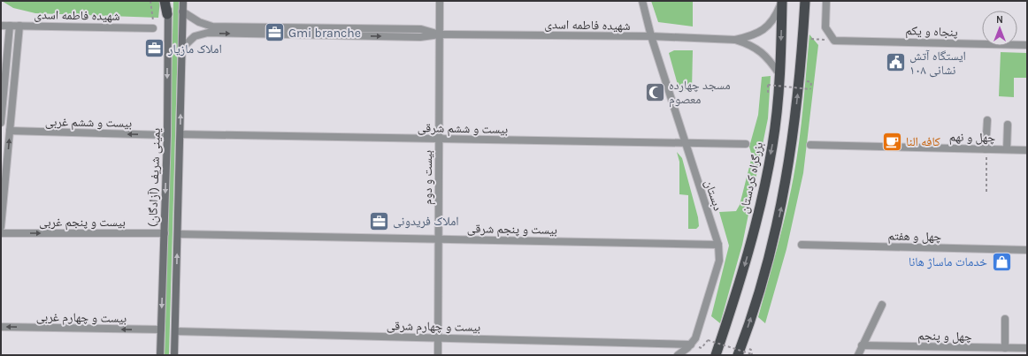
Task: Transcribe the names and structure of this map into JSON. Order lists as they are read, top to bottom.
{
  "streets": {
    "highway": ["بزرگراه کردستان"],
    "main road": ["یمینی شریف (آزادگان)"],
    "street": [
      "شهیده فاطمه اسدی",
      "پنجاه و یکم",
      "بیست و ششم غربی",
      "بیست و ششم شرقی",
      "چهل و نهم",
      "بیست و دوم",
      "دبستان",
      "بیست و پنجم غربی",
      "بیست و پنجم شرقی",
      "چهل و هفتم",
      "بیست و چهارم غربی",
      "بیست و چهارم شرقی",
      "چهل و پنجم"
    ]
  },
  "crossings": [
    ["شهیده فاطمه اسدی", "یمینی شریف (آزادگان)"],
    ["شهیده فاطمه اسدی", "بیست و دوم"],
    ["شهیده فاطمه اسدی", "دبستان"],
    ["بیست و ششم غربی", "یمینی شریف (آزادگان)"],
    ["بیست و ششم شرقی", "یمینی شریف (آزادگان)"],
    ["بیست و ششم شرقی", "بیست و دوم"],
    ["بیست و ششم شرقی", "دبستان"],
    ["یمینی شریف (آزادگان)", "بیست و پنجم غربی"],
    ["یمینی شریف (آزادگان)", "بیست و پنجم شرقی"],
    ["یمینی شریف (آزادگان)", "بیست و چهارم غربی"],
    ["یمینی شریف (آزادگان)", "بیست و چهارم شرقی"],
    ["بیست و دوم", "بیست و پنجم شرقی"],
    ["بیست و دوم", "بیست و چهارم شرقی"],
    ["دبستان", "بیست و پنجم شرقی"],
    ["دبستان", "بیست و چهارم شرقی"]
  ],
  "one_way": ["بیست و ششم غربی", "بیست و پنجم غربی", "بیست و چهارم غربی"],
  "places": {
    "office": ["Gmi branche", "املاک مازیار", "املاک فریدونی"],
    "public building": ["ایستگاه آتش نشانی ۱۰۸"],
    "mosque": ["مسجد چهارده معصوم"],
    "cafe": ["کافه النا"],
    "shop": ["خدمات ماساژ هانا"]
  },
  "north": "top"
}
